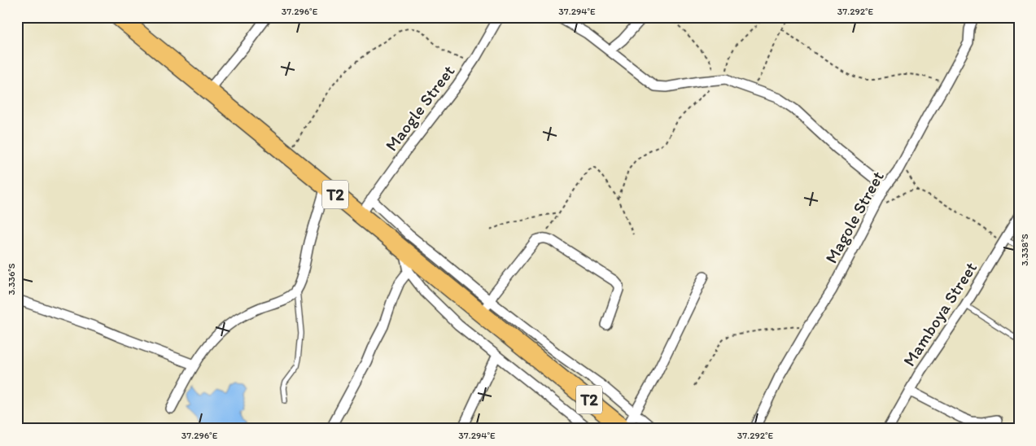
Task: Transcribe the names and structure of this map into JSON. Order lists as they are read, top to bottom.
{
  "streets": {
    "highway": ["T2"],
    "street": ["Maogle Street", "Magole Street", "Mamboya Street"]
  },
  "crossings": [
    ["Maogle Street", "T2"]
  ],
  "coordinates": [
    "37.296°E",
    "37.294°E",
    "37.292°E",
    "3.338°S",
    "3.336°S"
  ]
}
